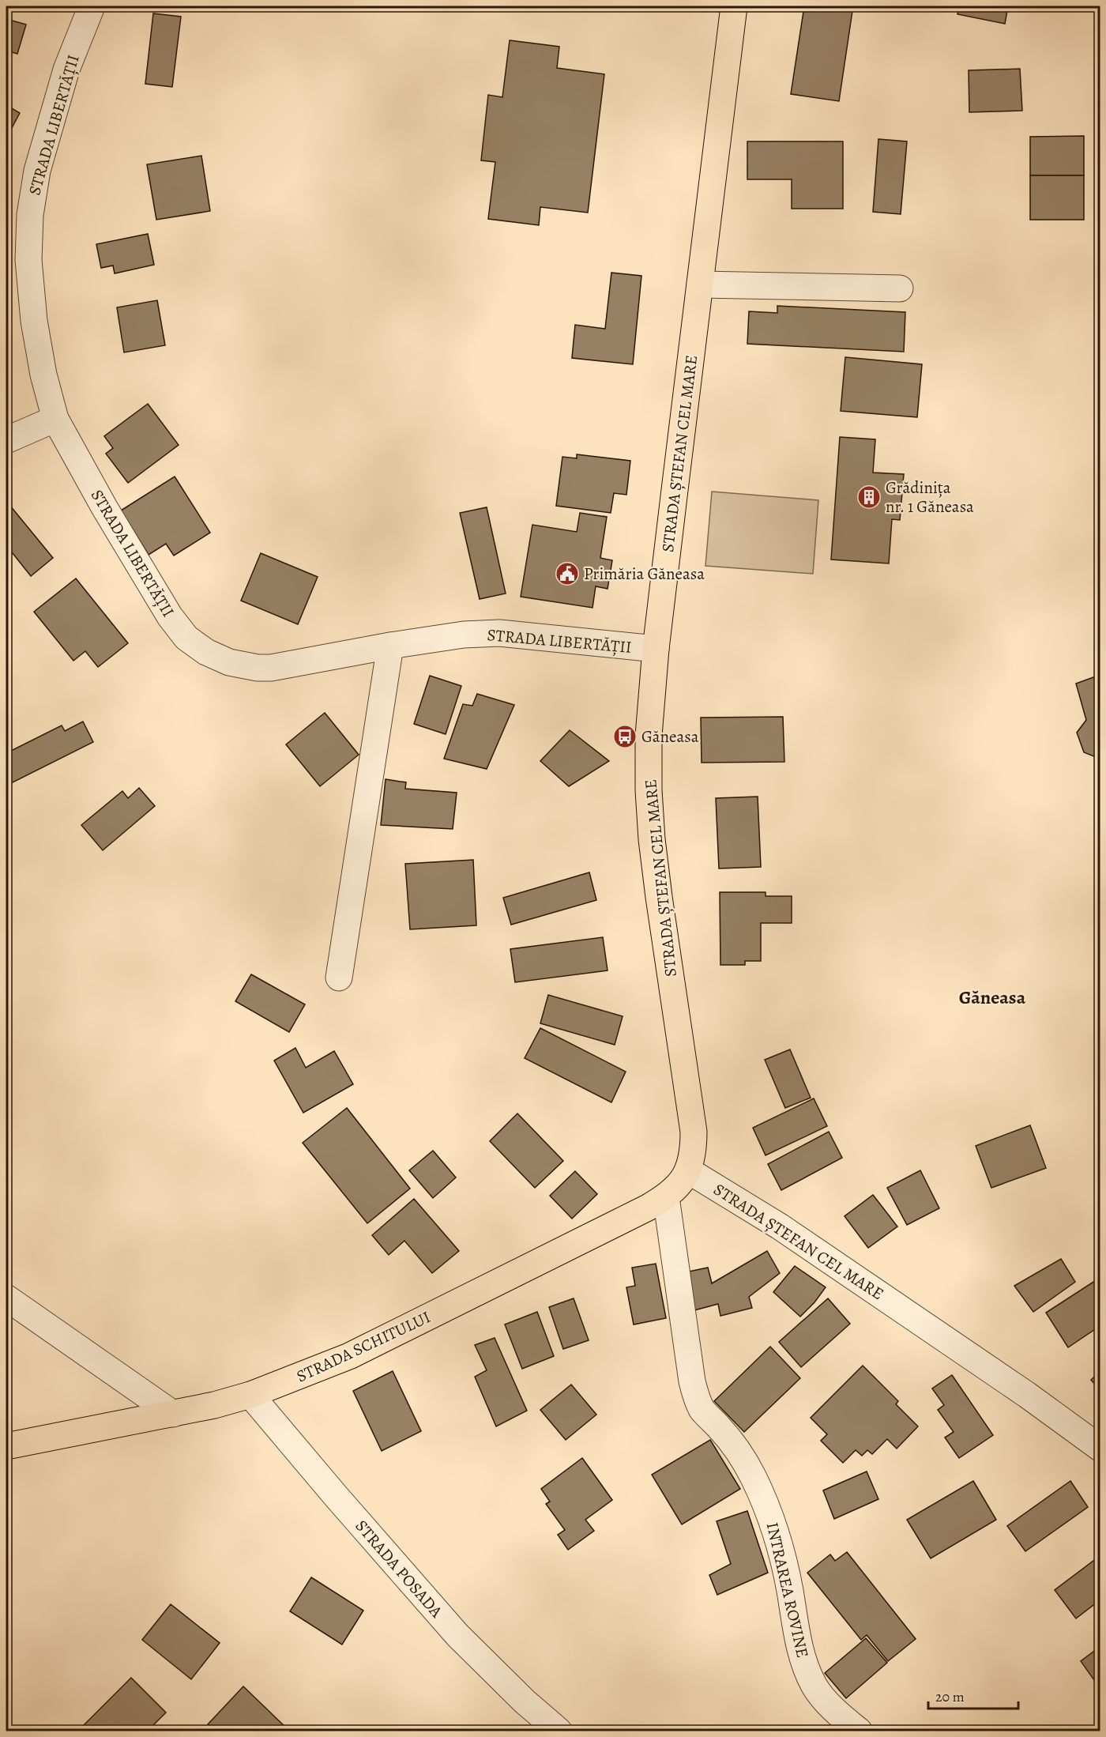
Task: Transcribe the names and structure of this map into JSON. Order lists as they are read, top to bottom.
{
  "streets": {
    "main road": ["STRADA ȘTEFAN CEL MARE", "STRADA SCHITULUI"],
    "street": ["STRADA LIBERTĂȚII", "STRADA POSADA", "INTRAREA ROVINE"]
  },
  "crossings": [
    ["STRADA LIBERTĂȚII", "STRADA ȘTEFAN CEL MARE"],
    ["STRADA ȘTEFAN CEL MARE", "STRADA SCHITULUI"],
    ["STRADA SCHITULUI", "STRADA POSADA"],
    ["STRADA SCHITULUI", "INTRAREA ROVINE"]
  ],
  "districts": ["Găneasa"],
  "places": {
    "building": ["Grădinița nr. 1 Găneasa"],
    "public building": ["Primăria Găneasa"],
    "bus stop": ["Găneasa"]
  },
  "scale_bar": "20 m"
}
